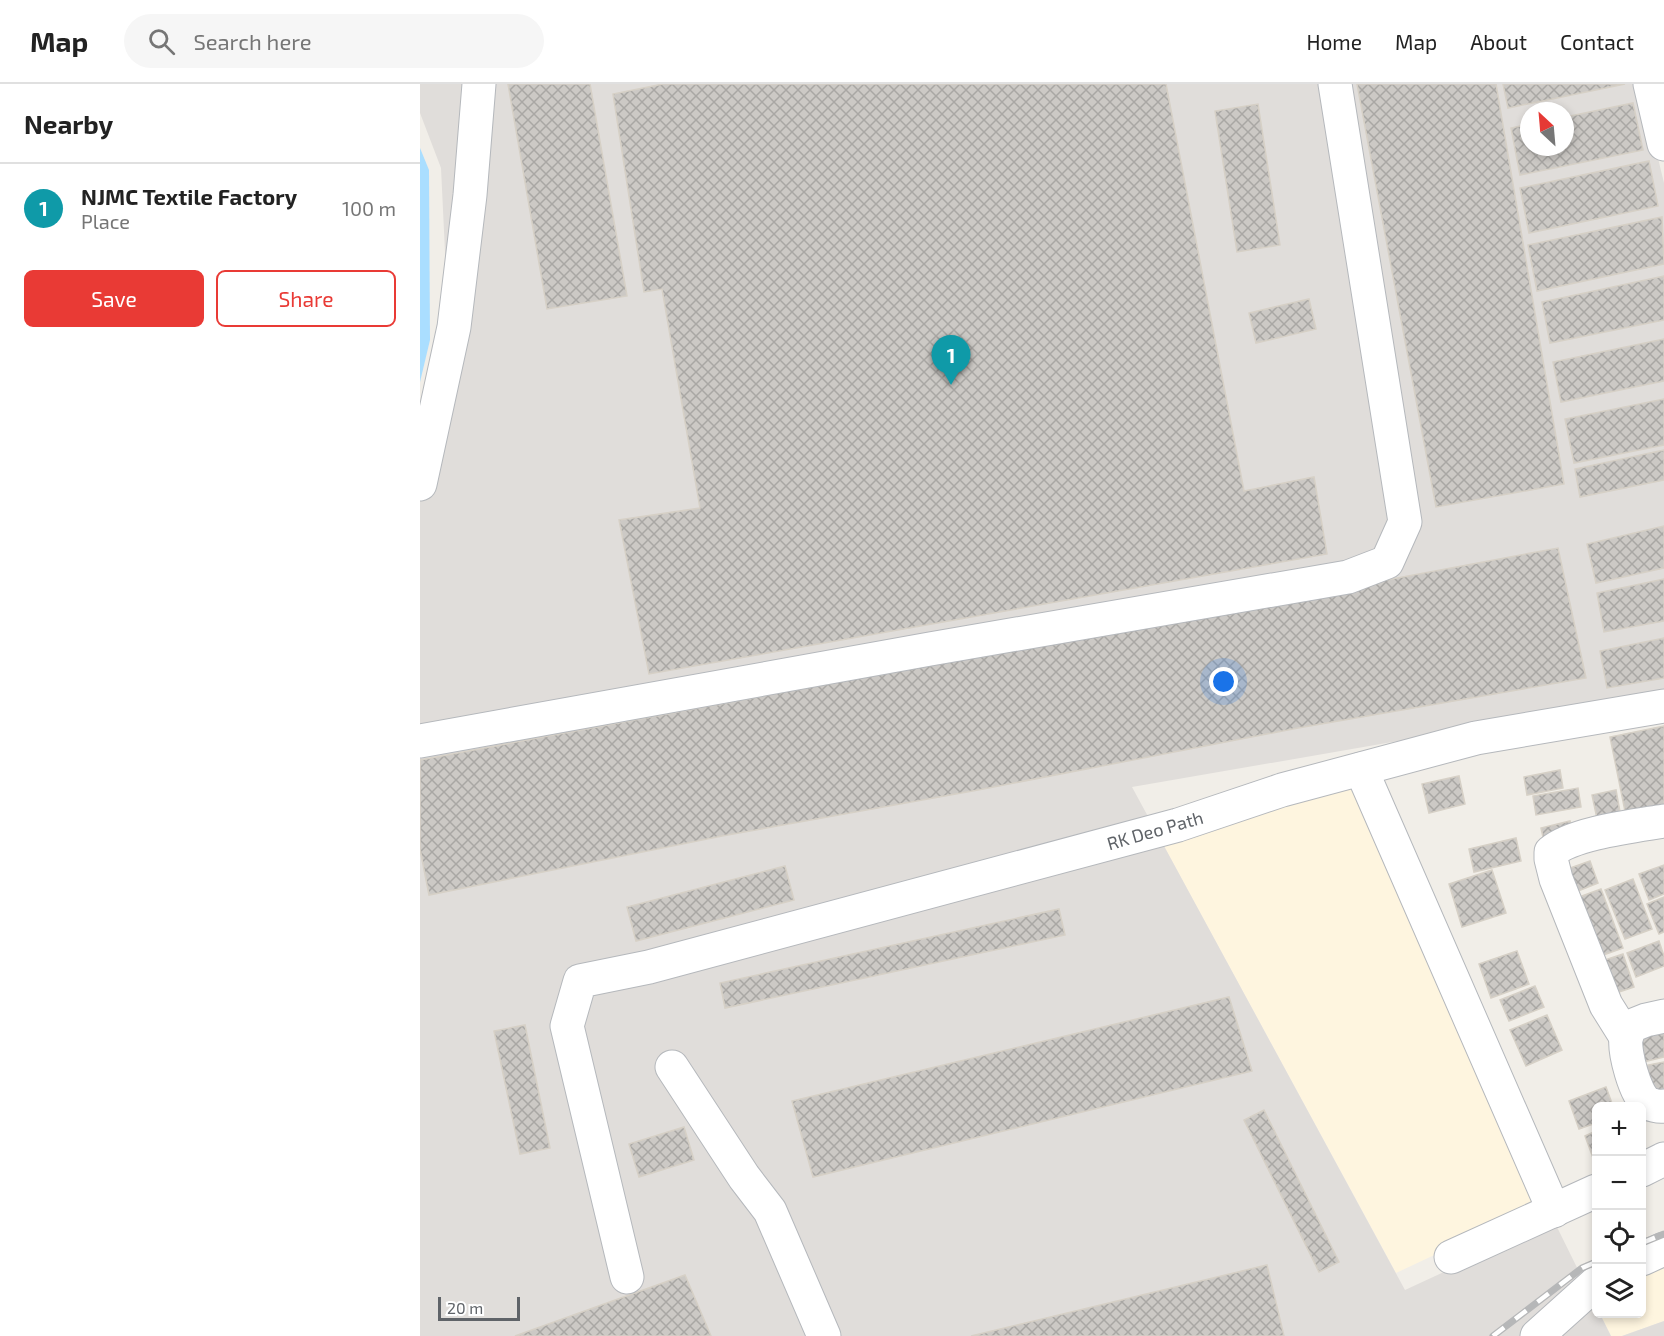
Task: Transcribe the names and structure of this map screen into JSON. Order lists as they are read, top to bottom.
{
  "streets": {
    "street": ["RK Deo Path"]
  },
  "scale_bar": "20 m",
  "north": "top left",
  "page": {
    "header": "Map",
    "search": "Search here",
    "nav": [
      "Home",
      "Map",
      "About",
      "Contact"
    ],
    "heading": "Nearby",
    "list": [
      {
        "mark": "1",
        "name": "NJMC Textile Factory",
        "note": "Place",
        "value": "100 m"
      }
    ],
    "buttons": ["Save", "Share"],
    "pins": "1",
    "map_buttons": ["+", "−"],
    "scale": "20 m"
  }
}
